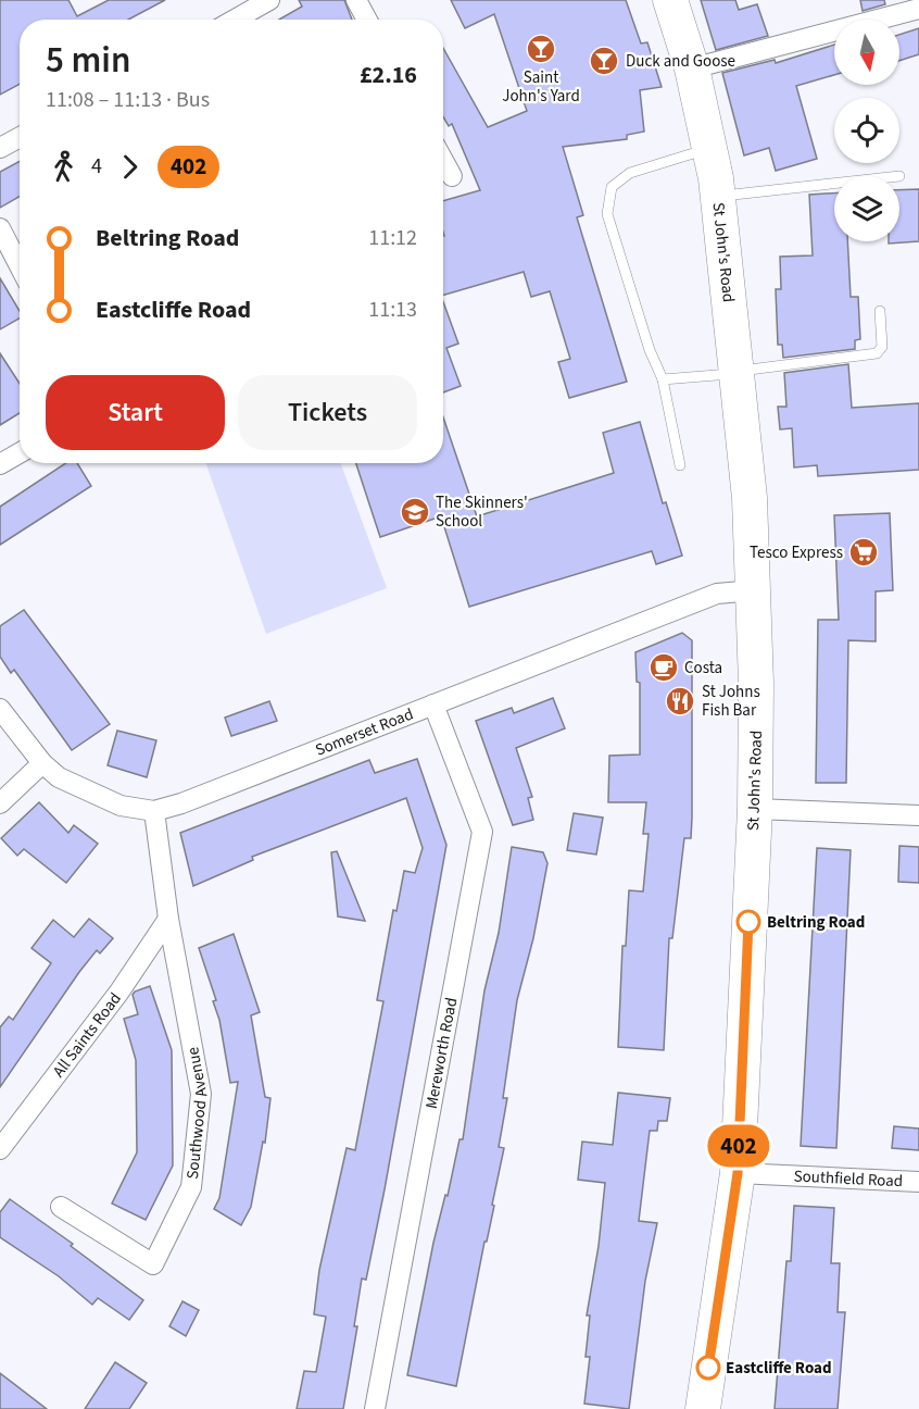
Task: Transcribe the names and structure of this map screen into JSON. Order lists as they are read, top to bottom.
{
  "streets": {
    "highway": ["St John's Road"],
    "street": [
      "Somerset Road",
      "All Saints Road",
      "Mereworth Road",
      "Southwood Avenue",
      "Southfield Road"
    ]
  },
  "crossings": [
    ["St John's Road", "Somerset Road"],
    ["St John's Road", "Southfield Road"],
    ["Somerset Road", "Mereworth Road"],
    ["Somerset Road", "Southwood Avenue"],
    ["All Saints Road", "Southwood Avenue"]
  ],
  "places": {
    "bar": ["Saint John's Yard", "Duck and Goose"],
    "school or university": ["The Skinners' School"],
    "supermarket": ["Tesco Express"],
    "cafe": ["Costa"],
    "restaurant": ["St Johns Fish Bar"],
    "other": ["Beltring Road", "Eastcliffe Road"]
  },
  "lines": ["bus line 402"],
  "north": "bottom",
  "page": {
    "on_map": "402",
    "heading": ["5 min", "11:08 – 11:13 · Bus", "£2.16"],
    "legs": ["4", "402"],
    "list": [
      {
        "name": "Beltring Road",
        "value": "11:12"
      },
      {
        "name": "Eastcliffe Road",
        "value": "11:13"
      }
    ],
    "buttons": ["Start", "Tickets"]
  }
}
